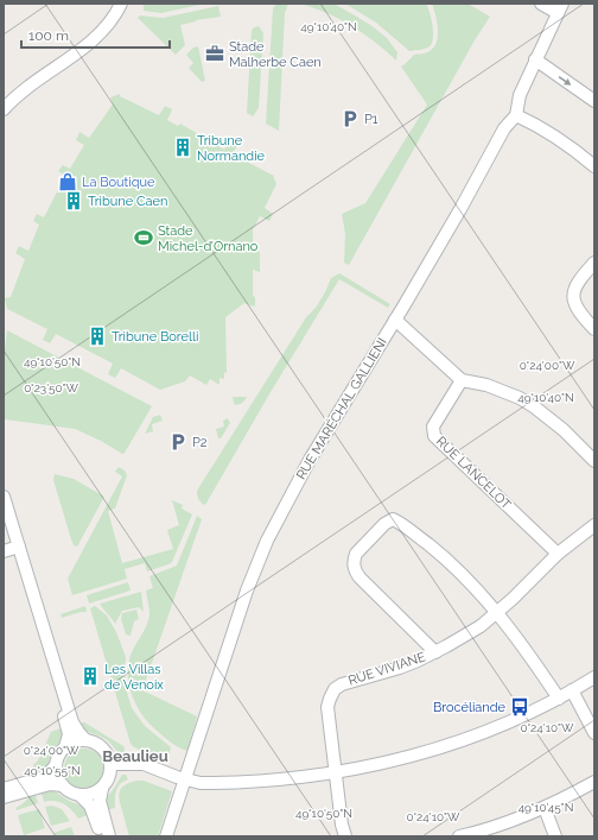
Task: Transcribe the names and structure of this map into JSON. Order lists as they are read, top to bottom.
{
  "streets": {
    "street": ["RUE MARÉCHAL GALLIENI", "RUE LANCELOT", "RUE VIVIANE"]
  },
  "crossings": [
    ["RUE LANCELOT", "RUE VIVIANE"]
  ],
  "districts": ["Beaulieu"],
  "places": {
    "office": ["Stade Malherbe Caen"],
    "parking": ["P1", "P2"],
    "building": [
      "Tribune Normandie",
      "Tribune Caen",
      "Tribune Borelli",
      "Les Villas de Venoix"
    ],
    "shop": ["La Boutique"],
    "sports": ["Stade Michel-d’Ornano"],
    "bus stop": ["Brocéliande"]
  },
  "scale_bar": "100 m",
  "coordinates": [
    "49°10'40\"N",
    "49°10'50\"N",
    "0°24'00\"W",
    "0°23'50\"W",
    "0°24'10\"W",
    "49°10'55\"N",
    "49°10'45\"N"
  ]
}
